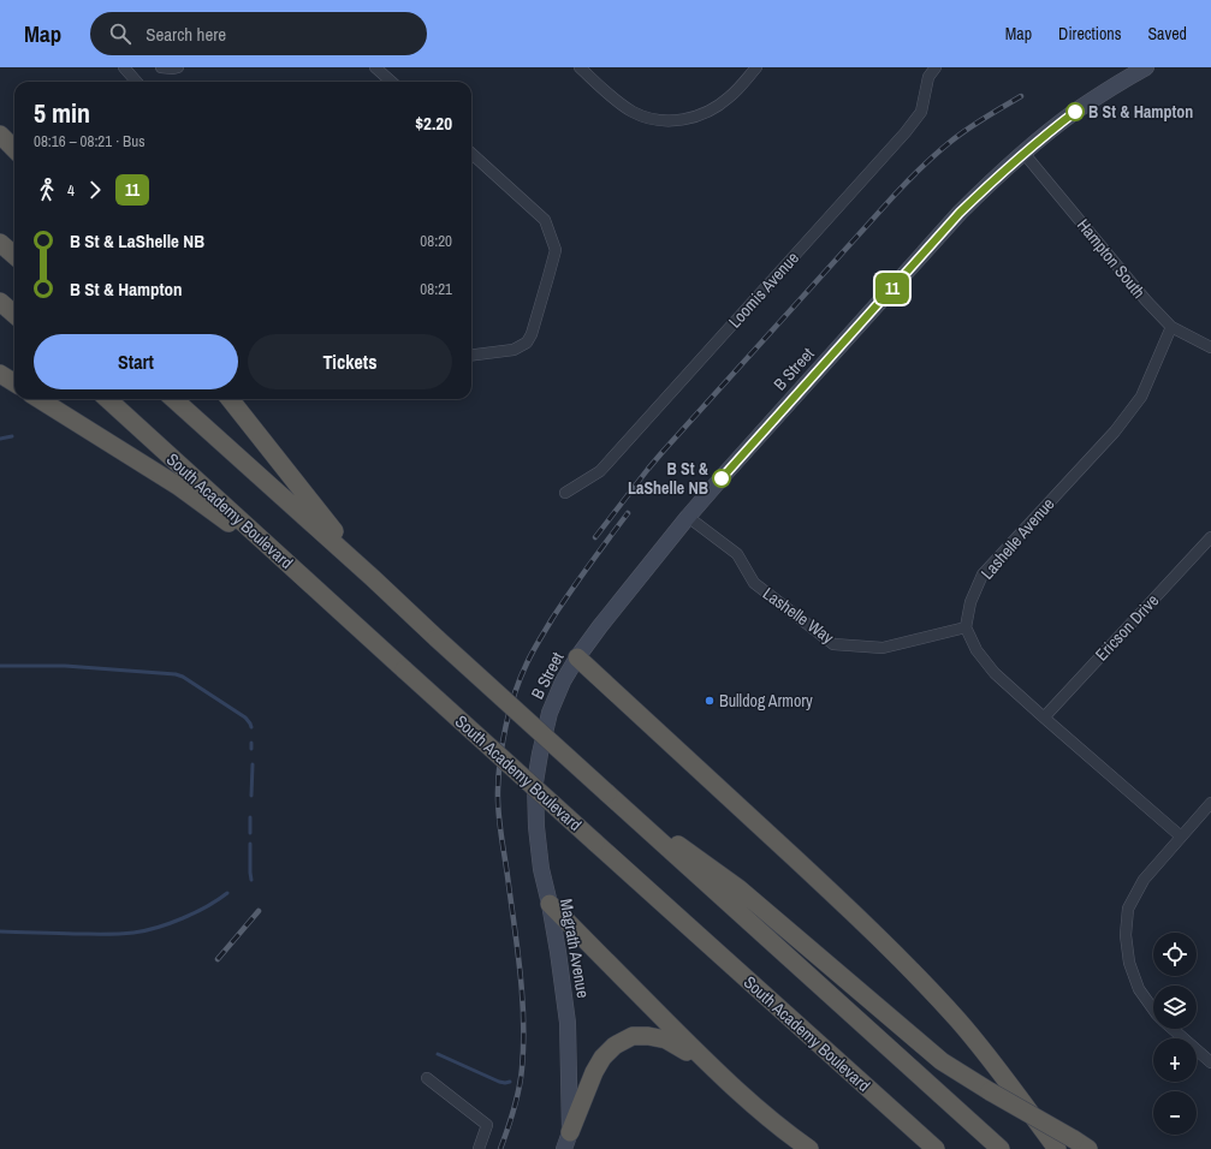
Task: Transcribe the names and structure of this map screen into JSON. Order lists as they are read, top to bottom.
{
  "streets": {
    "highway": ["South Academy Boulevard"],
    "main road": ["B Street", "Magrath Avenue"],
    "street": [
      "Hampton South",
      "Loomis Avenue",
      "Lashelle Avenue",
      "Lashelle Way",
      "Ericson Drive"
    ]
  },
  "crossings": [
    ["Hampton South", "B Street"],
    ["Hampton South", "Lashelle Avenue"],
    ["B Street", "Lashelle Way"],
    ["B Street", "Magrath Avenue"],
    ["Lashelle Avenue", "Lashelle Way"]
  ],
  "places": ["B St & Hampton", "B St & LaShelle NB", "Bulldog Armory"],
  "lines": ["bus line 11"],
  "page": {
    "header": "Map",
    "search": "Search here",
    "nav": ["Map", "Directions", "Saved"],
    "on_map": "11",
    "heading": ["5 min", "08:16 – 08:21 · Bus", "$2.20"],
    "legs": ["4", "11"],
    "list": [
      {
        "name": "B St & LaShelle NB",
        "value": "08:20"
      },
      {
        "name": "B St & Hampton",
        "value": "08:21"
      }
    ],
    "buttons": ["Start", "Tickets"],
    "map_buttons": ["+", "−"]
  }
}
